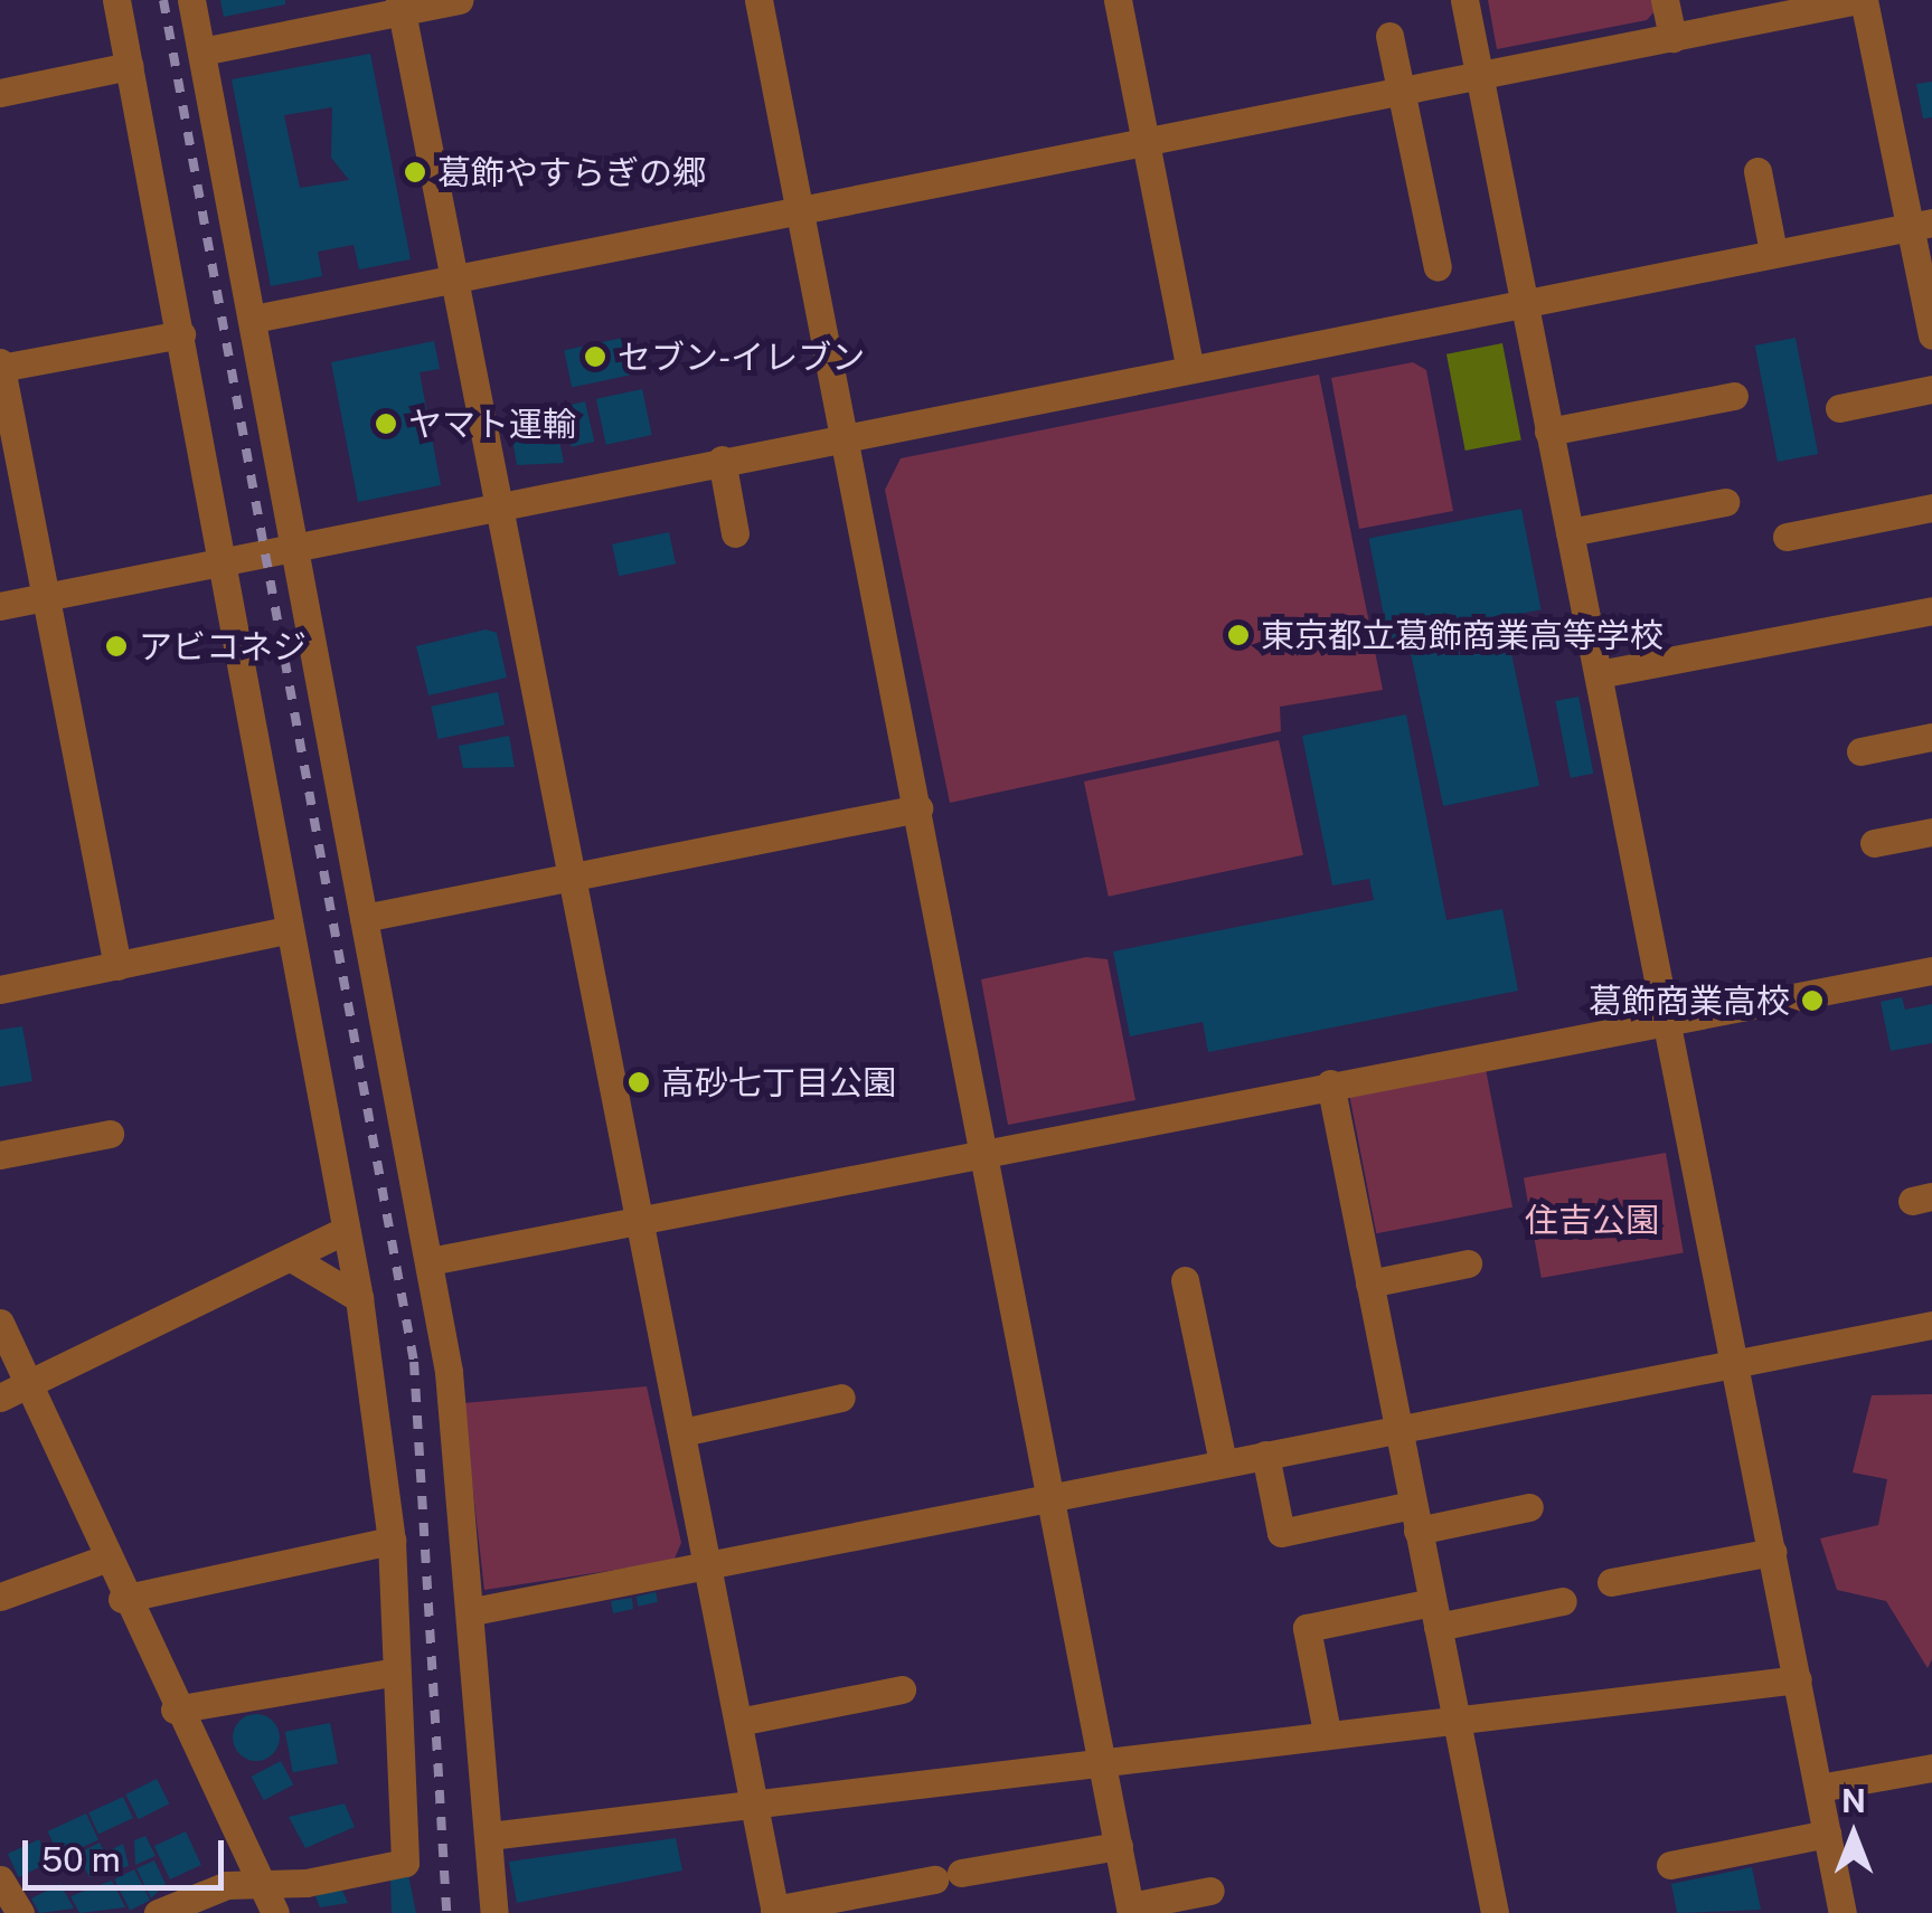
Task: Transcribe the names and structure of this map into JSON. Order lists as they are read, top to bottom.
{
  "parks": ["住吉公園"],
  "places": [
    "葛飾やすらぎの郷",
    "セブン-イレブン",
    "ヤマト運輸",
    "東京都立葛飾商業高等学校",
    "アビコネジ",
    "葛飾商業高校",
    "高砂七丁目公園"
  ],
  "scale_bar": "50 m",
  "north": "top"
}
